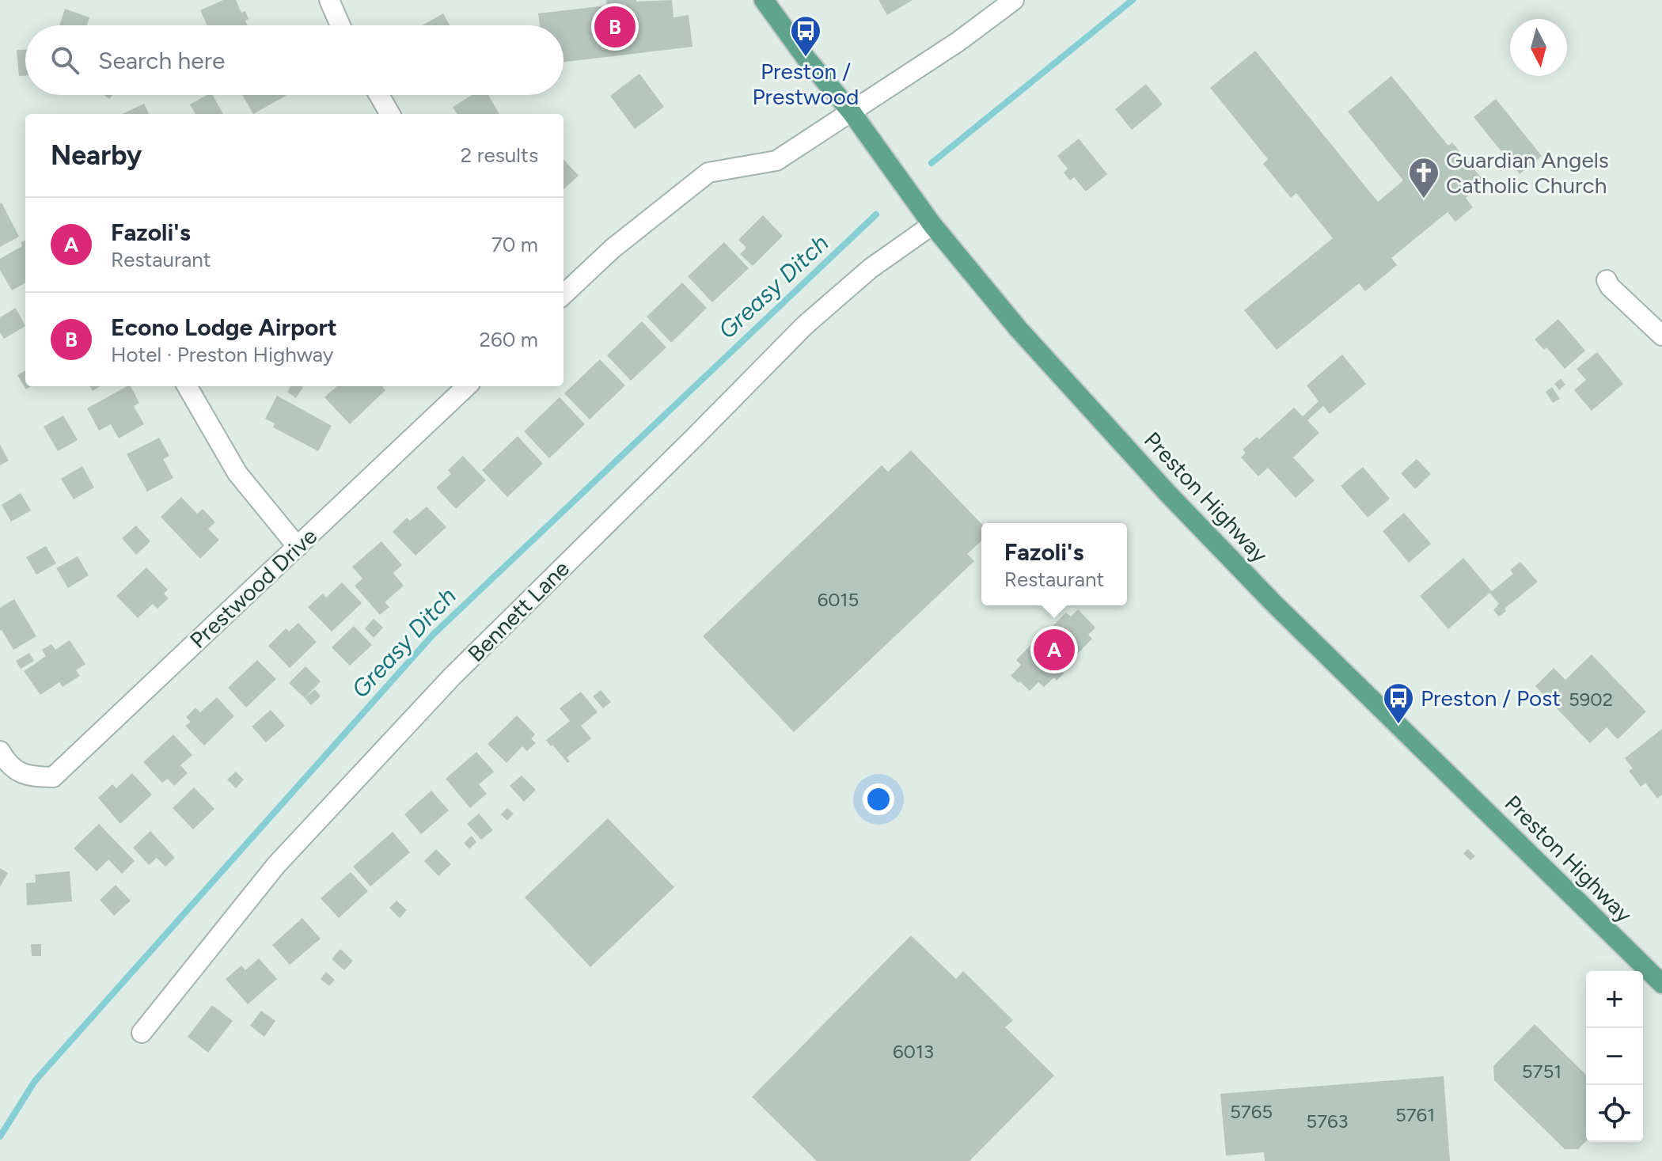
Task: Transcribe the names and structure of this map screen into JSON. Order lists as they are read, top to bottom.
{
  "streets": {
    "main road": ["Preston Highway"],
    "street": ["Prestwood Drive", "Bennett Lane"]
  },
  "crossings": [
    ["Preston Highway", "Bennett Lane"]
  ],
  "water": ["Greasy Ditch"],
  "places": {
    "bus stop": ["Preston / Prestwood", "Preston / Post"],
    "church": ["Guardian Angels Catholic Church"]
  },
  "house_numbers": [
    "6015",
    "5902",
    "6013",
    "5751",
    "5765",
    "5761",
    "5763"
  ],
  "north": "bottom",
  "page": {
    "pins": ["B", "A"],
    "search": "Search here",
    "heading": ["Nearby", "2 results"],
    "list": [
      {
        "mark": "A",
        "name": "Fazoli's",
        "note": "Restaurant",
        "value": "70 m"
      },
      {
        "mark": "B",
        "name": "Econo Lodge Airport",
        "note": "Hotel · Preston Highway",
        "value": "260 m"
      }
    ],
    "popup": ["Fazoli's", "Restaurant"],
    "map_buttons": ["+", "−"]
  }
}
